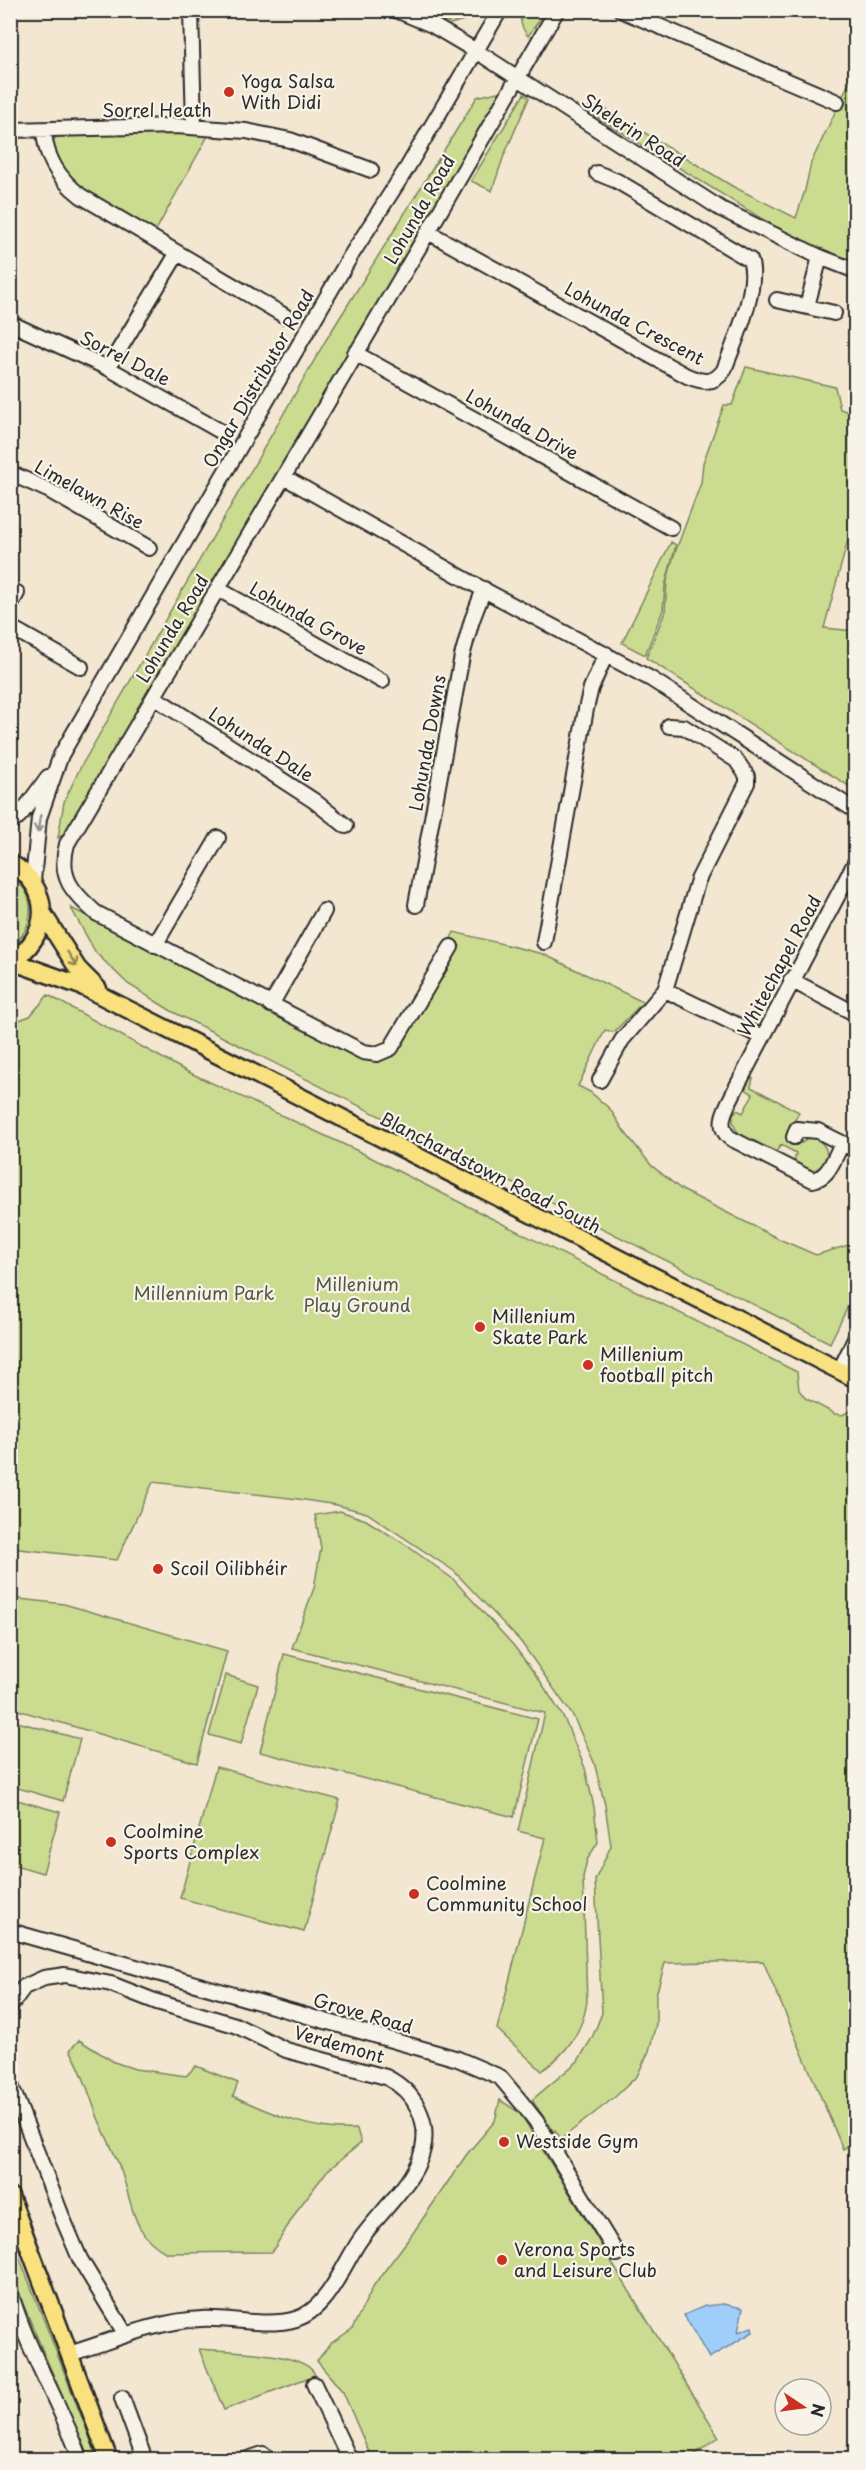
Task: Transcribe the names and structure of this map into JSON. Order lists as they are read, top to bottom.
{
  "streets": {
    "main road": ["Blanchardstown Road South"],
    "street": [
      "Sorrel Heath",
      "Shelerin Road",
      "Lohunda Road",
      "Lohunda Crescent",
      "Sorrel Dale",
      "Ongar Distributor Road",
      "Lohunda Drive",
      "Limelawn Rise",
      "Lohunda Grove",
      "Lohunda Downs",
      "Lohunda Dale",
      "Whitechapel Road",
      "Grove Road",
      "Verdemont"
    ]
  },
  "crossings": [
    ["Shelerin Road", "Lohunda Road"],
    ["Shelerin Road", "Ongar Distributor Road"],
    ["Lohunda Road", "Lohunda Crescent"],
    ["Lohunda Road", "Lohunda Drive"],
    ["Lohunda Road", "Lohunda Grove"],
    ["Lohunda Road", "Lohunda Dale"]
  ],
  "parks": ["Millenium Play Ground", "Millennium Park"],
  "places": [
    "Yoga Salsa With Didi",
    "Millenium Skate Park",
    "Millenium football pitch",
    "Scoil Oilibhéir",
    "Coolmine Sports Complex",
    "Coolmine Community School",
    "Westside Gym",
    "Verona Sports and Leisure Club"
  ],
  "north": "right"
}
